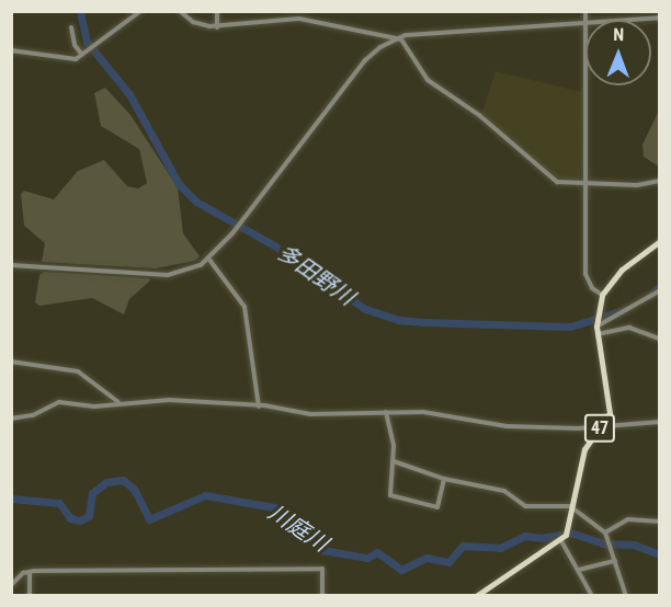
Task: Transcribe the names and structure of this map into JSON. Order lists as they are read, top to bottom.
{
  "streets": {
    "main road": ["47"]
  },
  "water": ["多田野川", "川庭川"],
  "north": "top"
}
